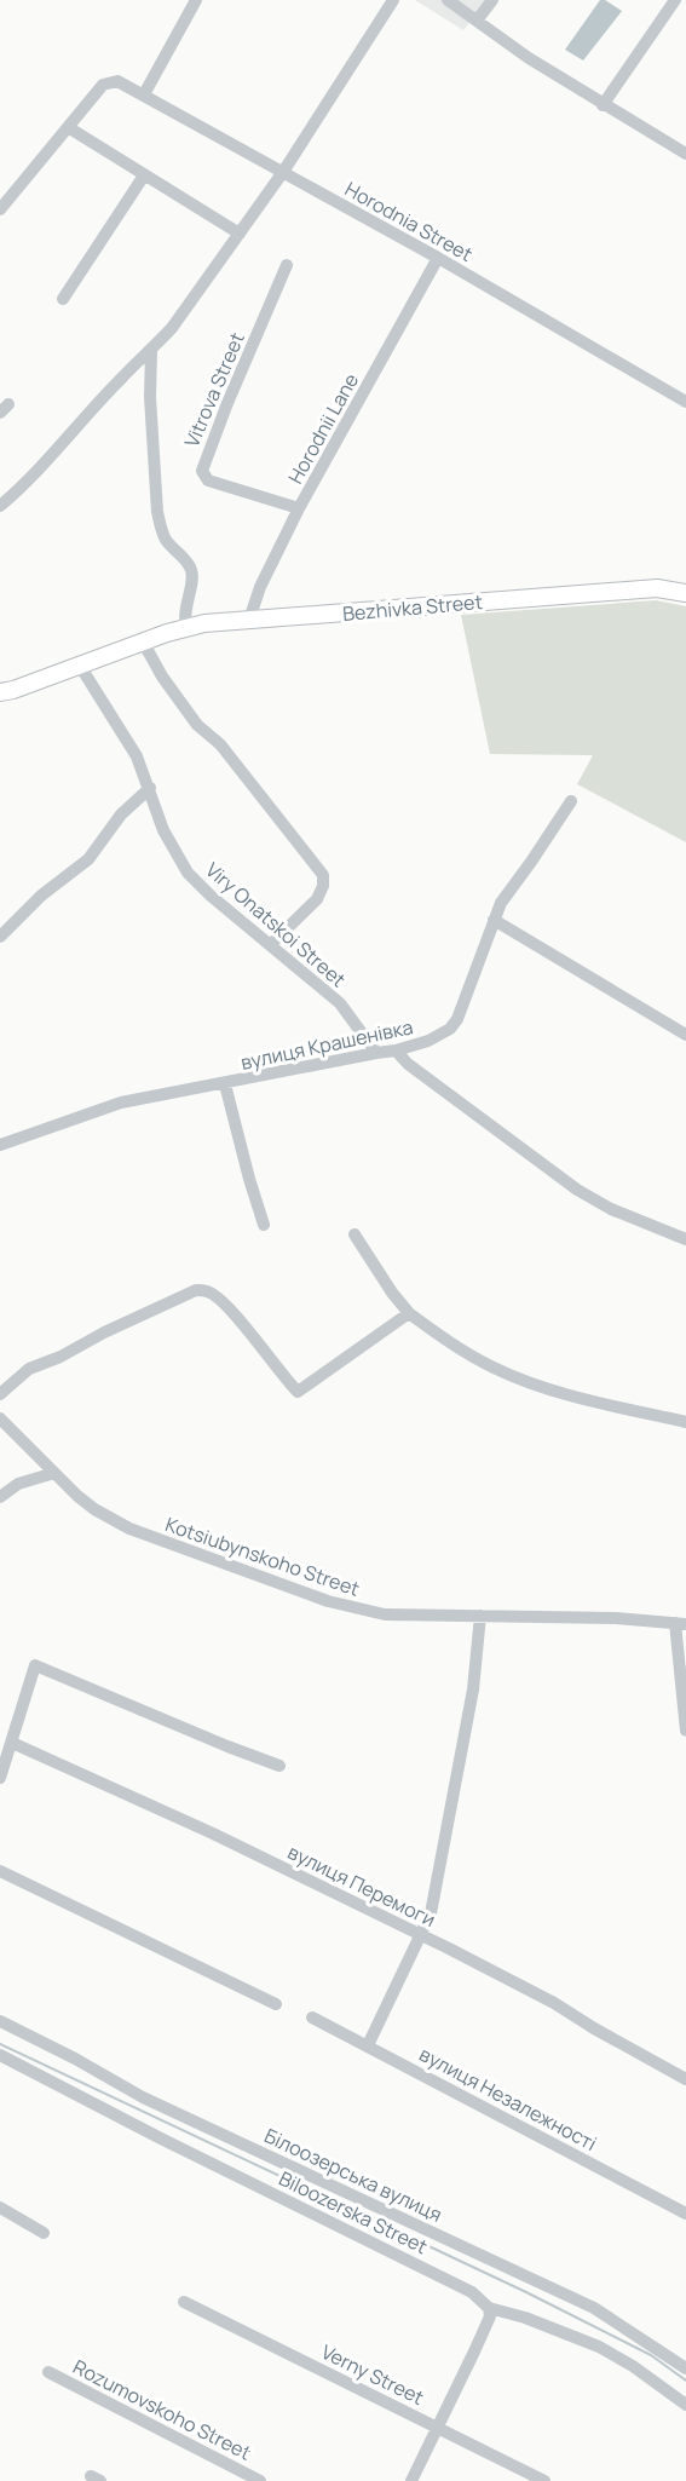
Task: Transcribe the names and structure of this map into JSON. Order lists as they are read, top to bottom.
{
  "streets": {
    "main road": ["Bezhivka Street"],
    "street": [
      "Horodnia Street",
      "Vitrova Street",
      "Horodnii Lane",
      "Viry Onatskoi Street",
      "вулиця Крашенівка",
      "Kotsiubynskoho Street",
      "вулиця Перемоги",
      "вулиця Незалежності",
      "Білоозерська вулиця",
      "Biloozerska Street",
      "Verny Street",
      "Rozumovskoho Street"
    ]
  },
  "crossings": [
    ["Horodnia Street", "Horodnii Lane"],
    ["Vitrova Street", "Horodnii Lane"],
    ["Horodnii Lane", "Bezhivka Street"],
    ["Bezhivka Street", "Viry Onatskoi Street"],
    ["Viry Onatskoi Street", "вулиця Крашенівка"]
  ]
}
